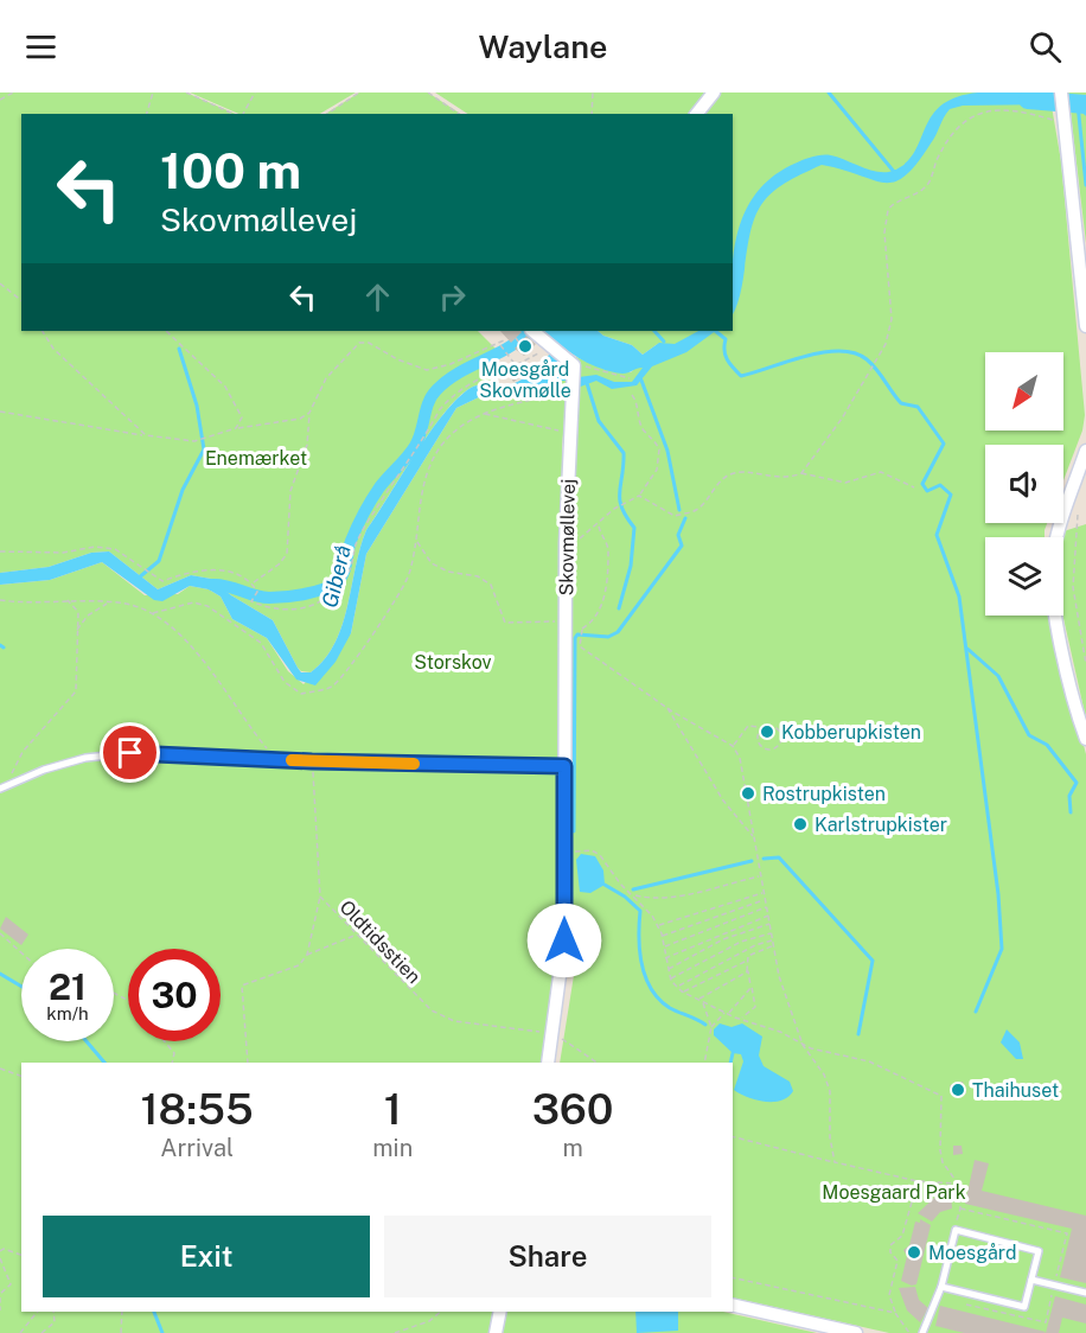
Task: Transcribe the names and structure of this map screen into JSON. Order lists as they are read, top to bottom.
{
  "streets": {
    "street": ["Skovmøllevej"],
    "path": ["Oldtidsstien"]
  },
  "crossings": [
    ["Skovmøllevej", "Oldtidsstien"]
  ],
  "water": ["Giberå"],
  "parks": ["Enemærket", "Storskov", "Moesgaard Park"],
  "places": [
    "Moesgård Skovmølle",
    "Kobberupkisten",
    "Rostrupkisten",
    "Karlstrupkister",
    "Thaihuset",
    "Moesgård"
  ],
  "north": "bottom left",
  "page": {
    "header": "Waylane",
    "turn": ["100 m", "Skovmøllevej"],
    "speed": "21 km/h",
    "limit": "30",
    "eta": [
      "18:55",
      "Arrival",
      "1",
      "min",
      "360",
      "m"
    ],
    "buttons": ["Exit", "Share"]
  }
}
